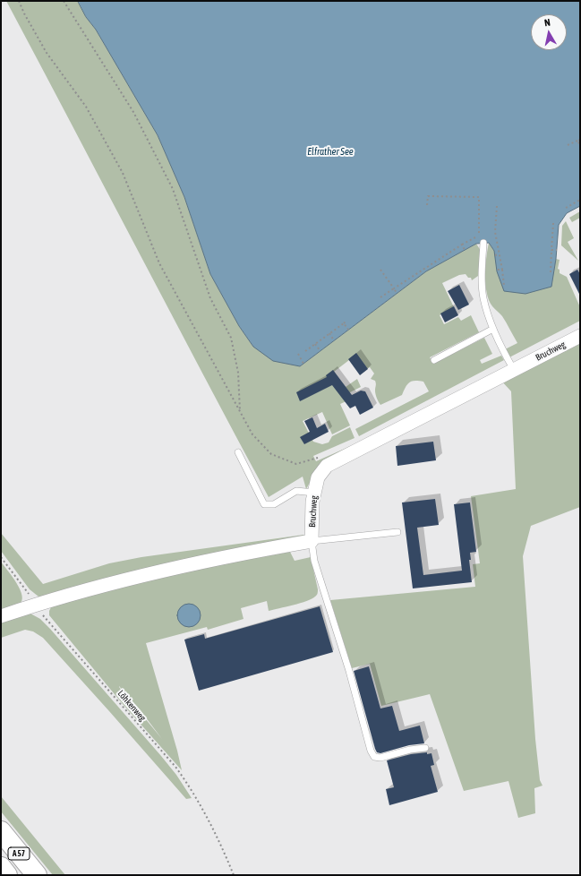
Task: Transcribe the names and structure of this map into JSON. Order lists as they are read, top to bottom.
{
  "streets": {
    "highway": ["A 57"],
    "street": ["Bruchweg"],
    "path": ["Löhkenweg"]
  },
  "water": ["Elfrather See"],
  "north": "top"
}
